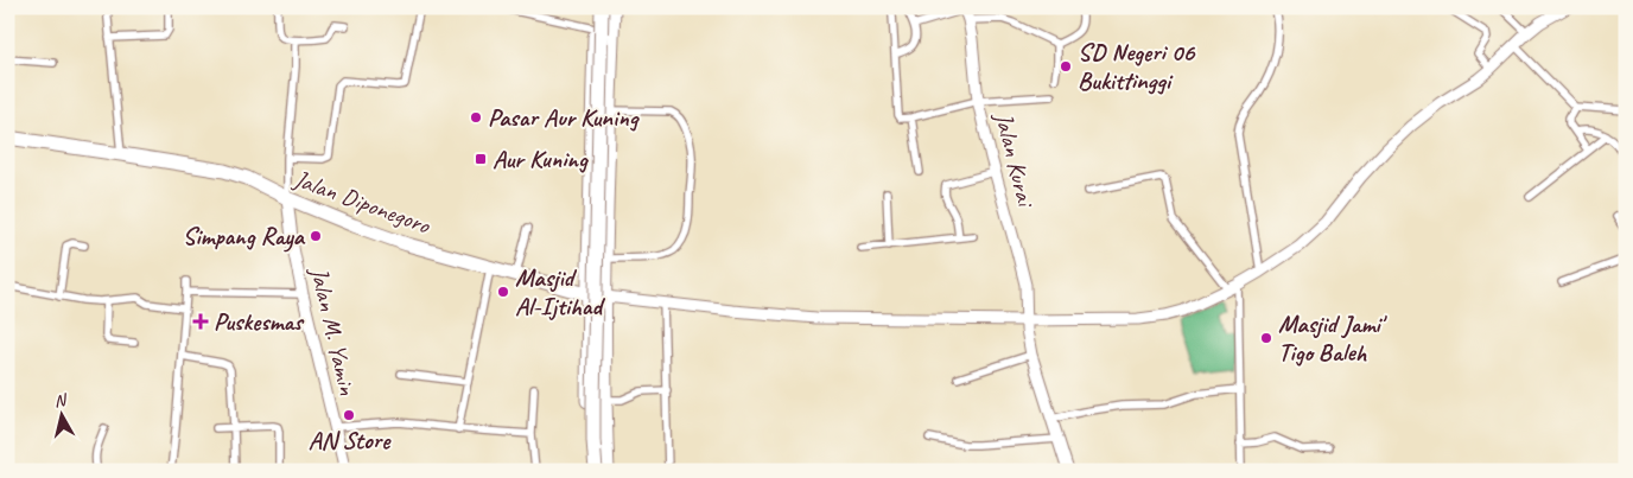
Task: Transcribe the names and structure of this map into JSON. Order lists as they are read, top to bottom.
{
  "streets": {
    "highway": ["Jalan Diponegoro"],
    "street": ["Jalan Kurai", "Jalan M. Yamin"]
  },
  "crossings": [
    ["Jalan Diponegoro", "Jalan M. Yamin"]
  ],
  "places": {
    "other": [
      "SD Negeri 06 Bukittinggi",
      "Pasar Aur Kuning",
      "Simpang Raya",
      "Masjid Al-Ijtihad",
      "Masjid Jami' Tigo Baleh",
      "AN Store"
    ],
    "transit": ["Aur Kuning"],
    "health": ["Puskesmas"]
  },
  "north": "top"
}
